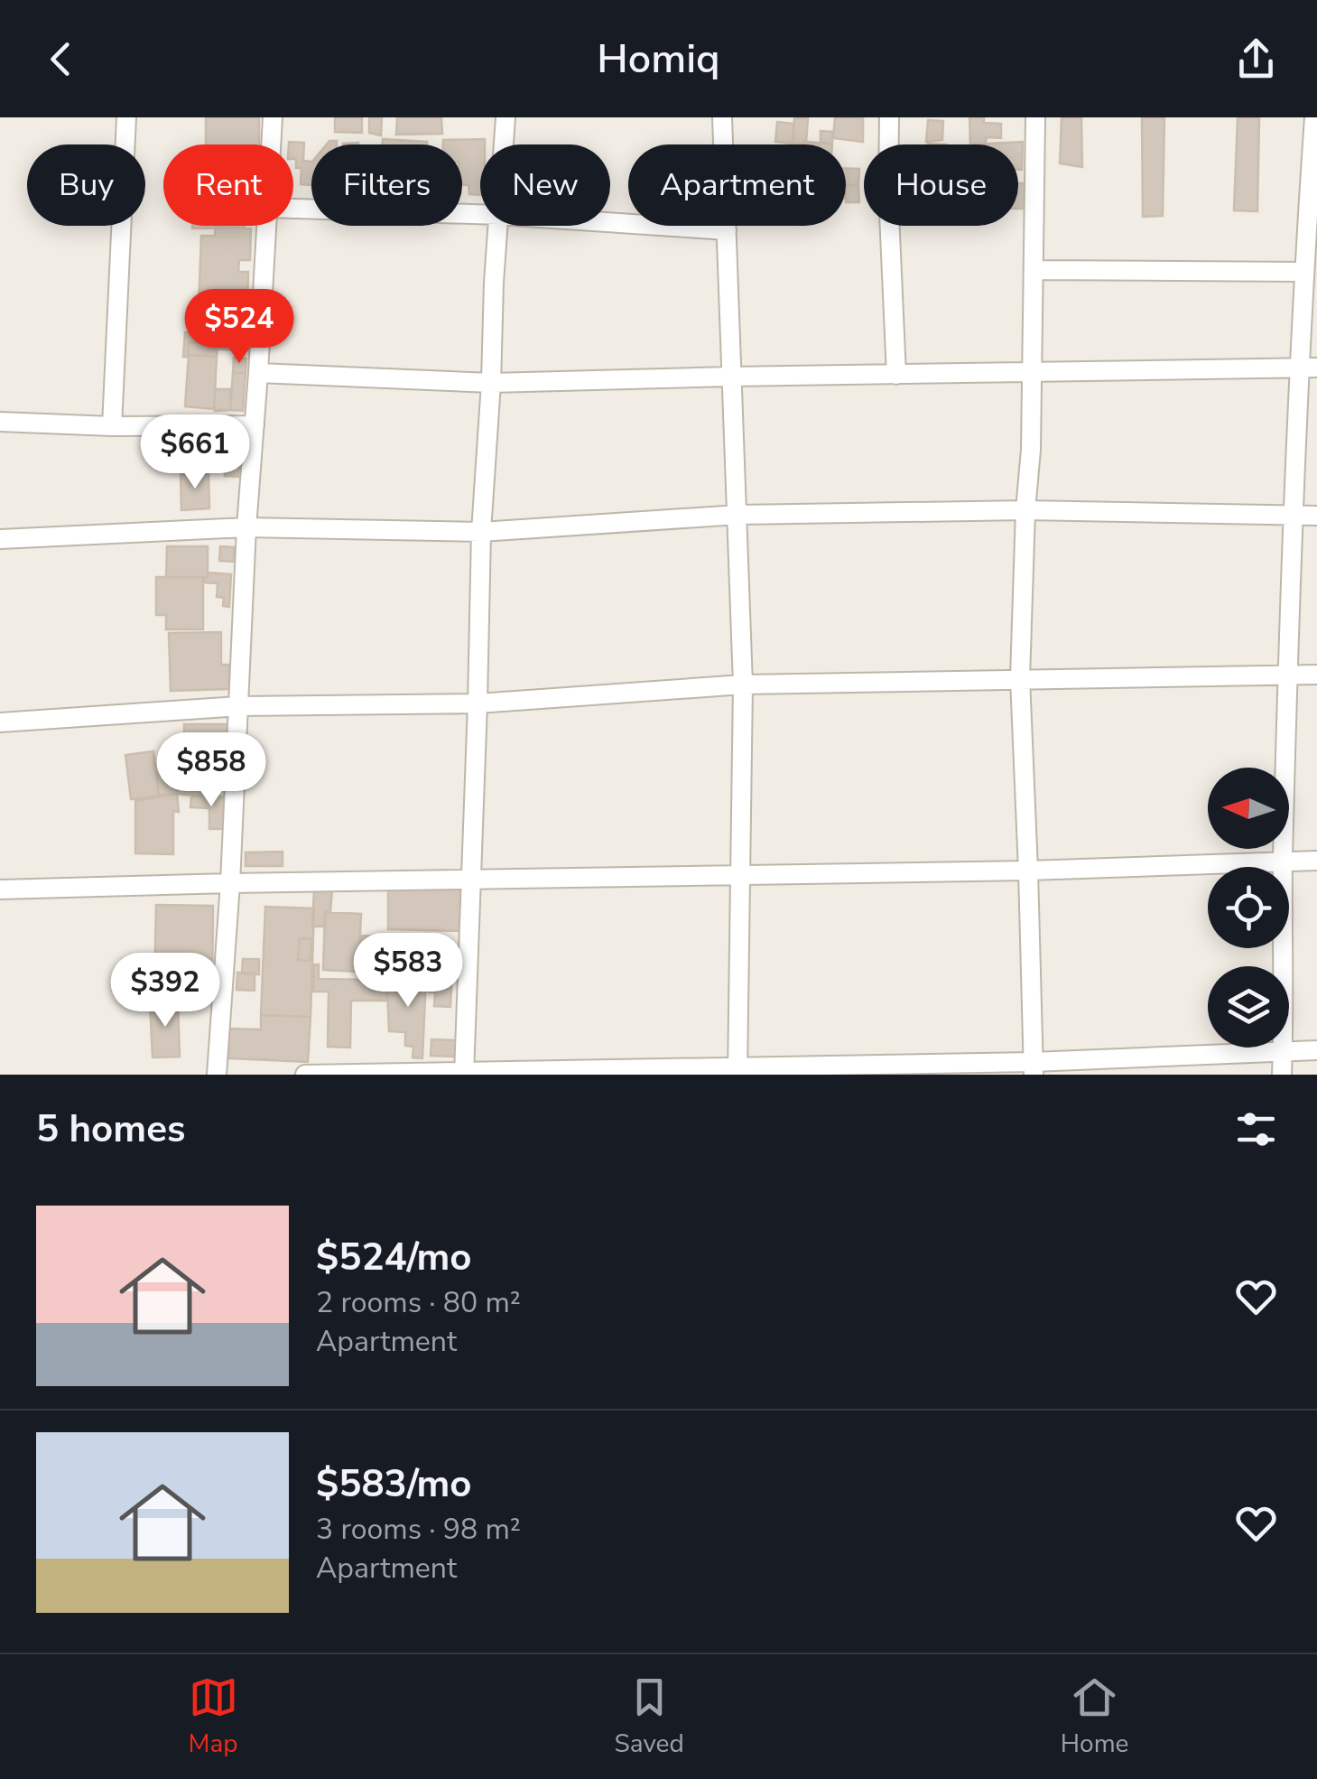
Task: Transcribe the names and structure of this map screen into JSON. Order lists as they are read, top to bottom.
{
  "north": "left",
  "page": {
    "header": "Homiq",
    "chip": [
      "Buy",
      "Rent",
      "Filters",
      "New",
      "Apartment",
      "House"
    ],
    "price": [
      "$524",
      "$661",
      "$858",
      "$583",
      "$392"
    ],
    "heading": "5 homes",
    "list": [
      {
        "name": "$524/mo",
        "note": "2 rooms · 80 m² · Apartment"
      },
      {
        "name": "$583/mo",
        "note": "3 rooms · 98 m² · Apartment"
      }
    ],
    "tabs": ["Map", "Saved", "Home"]
  }
}
